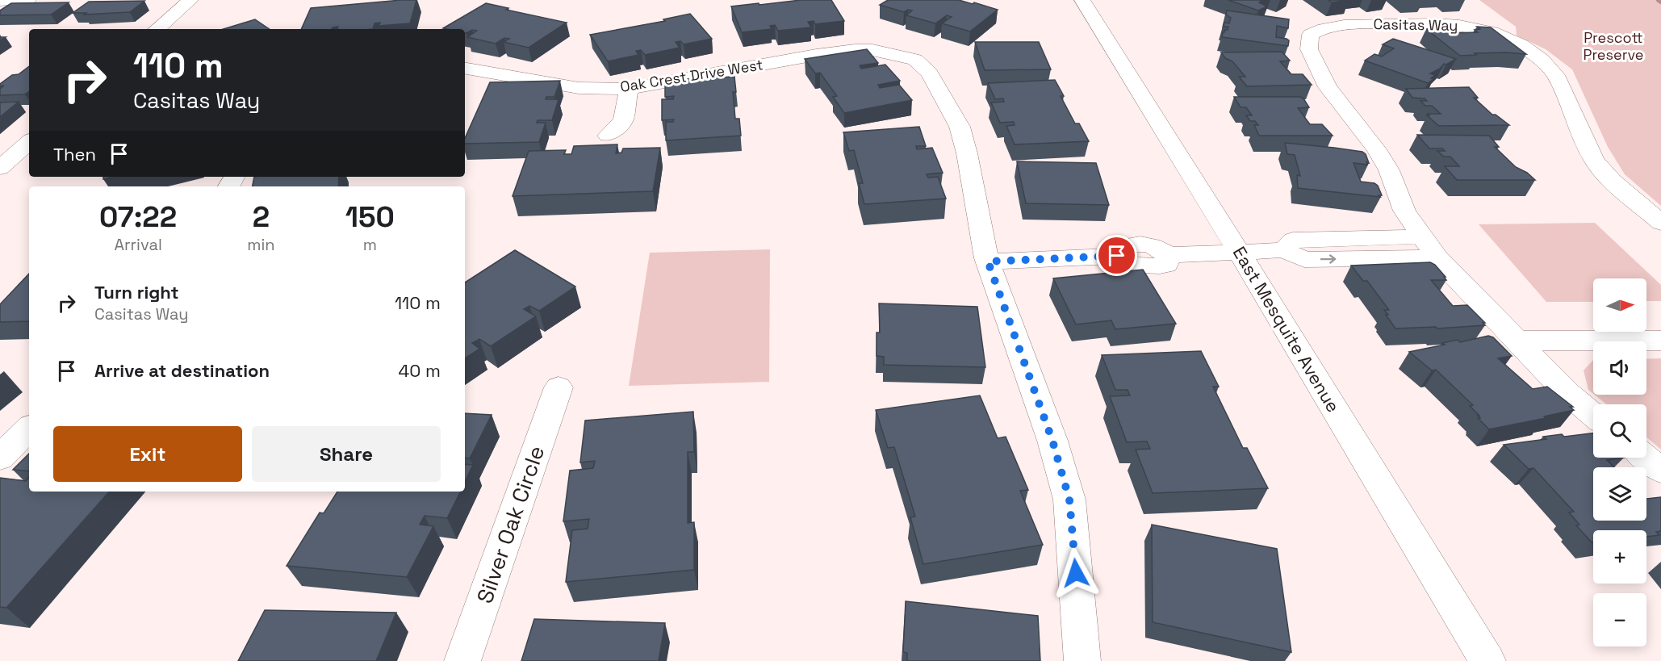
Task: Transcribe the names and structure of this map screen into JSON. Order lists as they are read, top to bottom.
{
  "streets": {
    "street": [
      "Casitas Way",
      "Oak Crest Drive West",
      "East Mesquite Avenue",
      "Silver Oak Circle"
    ]
  },
  "parks": ["Prescott Preserve"],
  "north": "right",
  "page": {
    "turn": ["110 m", "Casitas Way"],
    "then": "Then",
    "eta": [
      "07:22",
      "Arrival",
      "2",
      "min",
      "150",
      "m"
    ],
    "list": [
      {
        "name": "Turn right",
        "note": "Casitas Way",
        "value": "110 m"
      },
      {
        "name": "Arrive at destination",
        "value": "40 m"
      }
    ],
    "map_buttons": ["+", "−"],
    "buttons": ["Exit", "Share"]
  }
}
